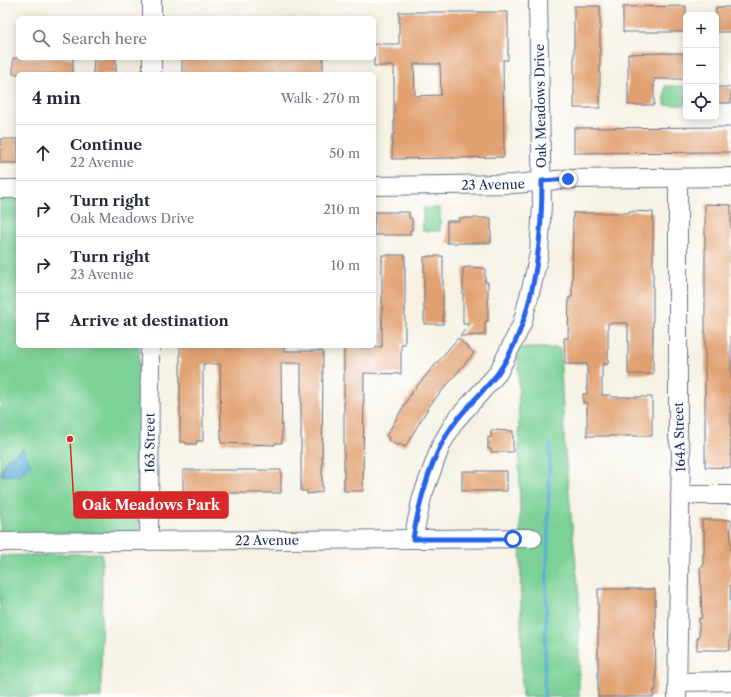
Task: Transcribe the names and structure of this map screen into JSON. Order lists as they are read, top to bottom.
{
  "streets": {
    "street": [
      "Oak Meadows Drive",
      "23 Avenue",
      "164A Street",
      "163 Street",
      "22 Avenue"
    ]
  },
  "crossings": [
    ["Oak Meadows Drive", "23 Avenue"],
    ["Oak Meadows Drive", "22 Avenue"],
    ["23 Avenue", "164A Street"],
    ["163 Street", "22 Avenue"]
  ],
  "places": ["Oak Meadows Park"],
  "page": {
    "map_buttons": ["+", "−"],
    "search": "Search here",
    "heading": ["4 min", "Walk · 270 m"],
    "list": [
      ["Continue", "22 Avenue", "50 m"],
      ["Turn right", "Oak Meadows Drive", "210 m"],
      ["Turn right", "23 Avenue", "10 m"],
      "Arrive at destination"
    ]
  }
}
